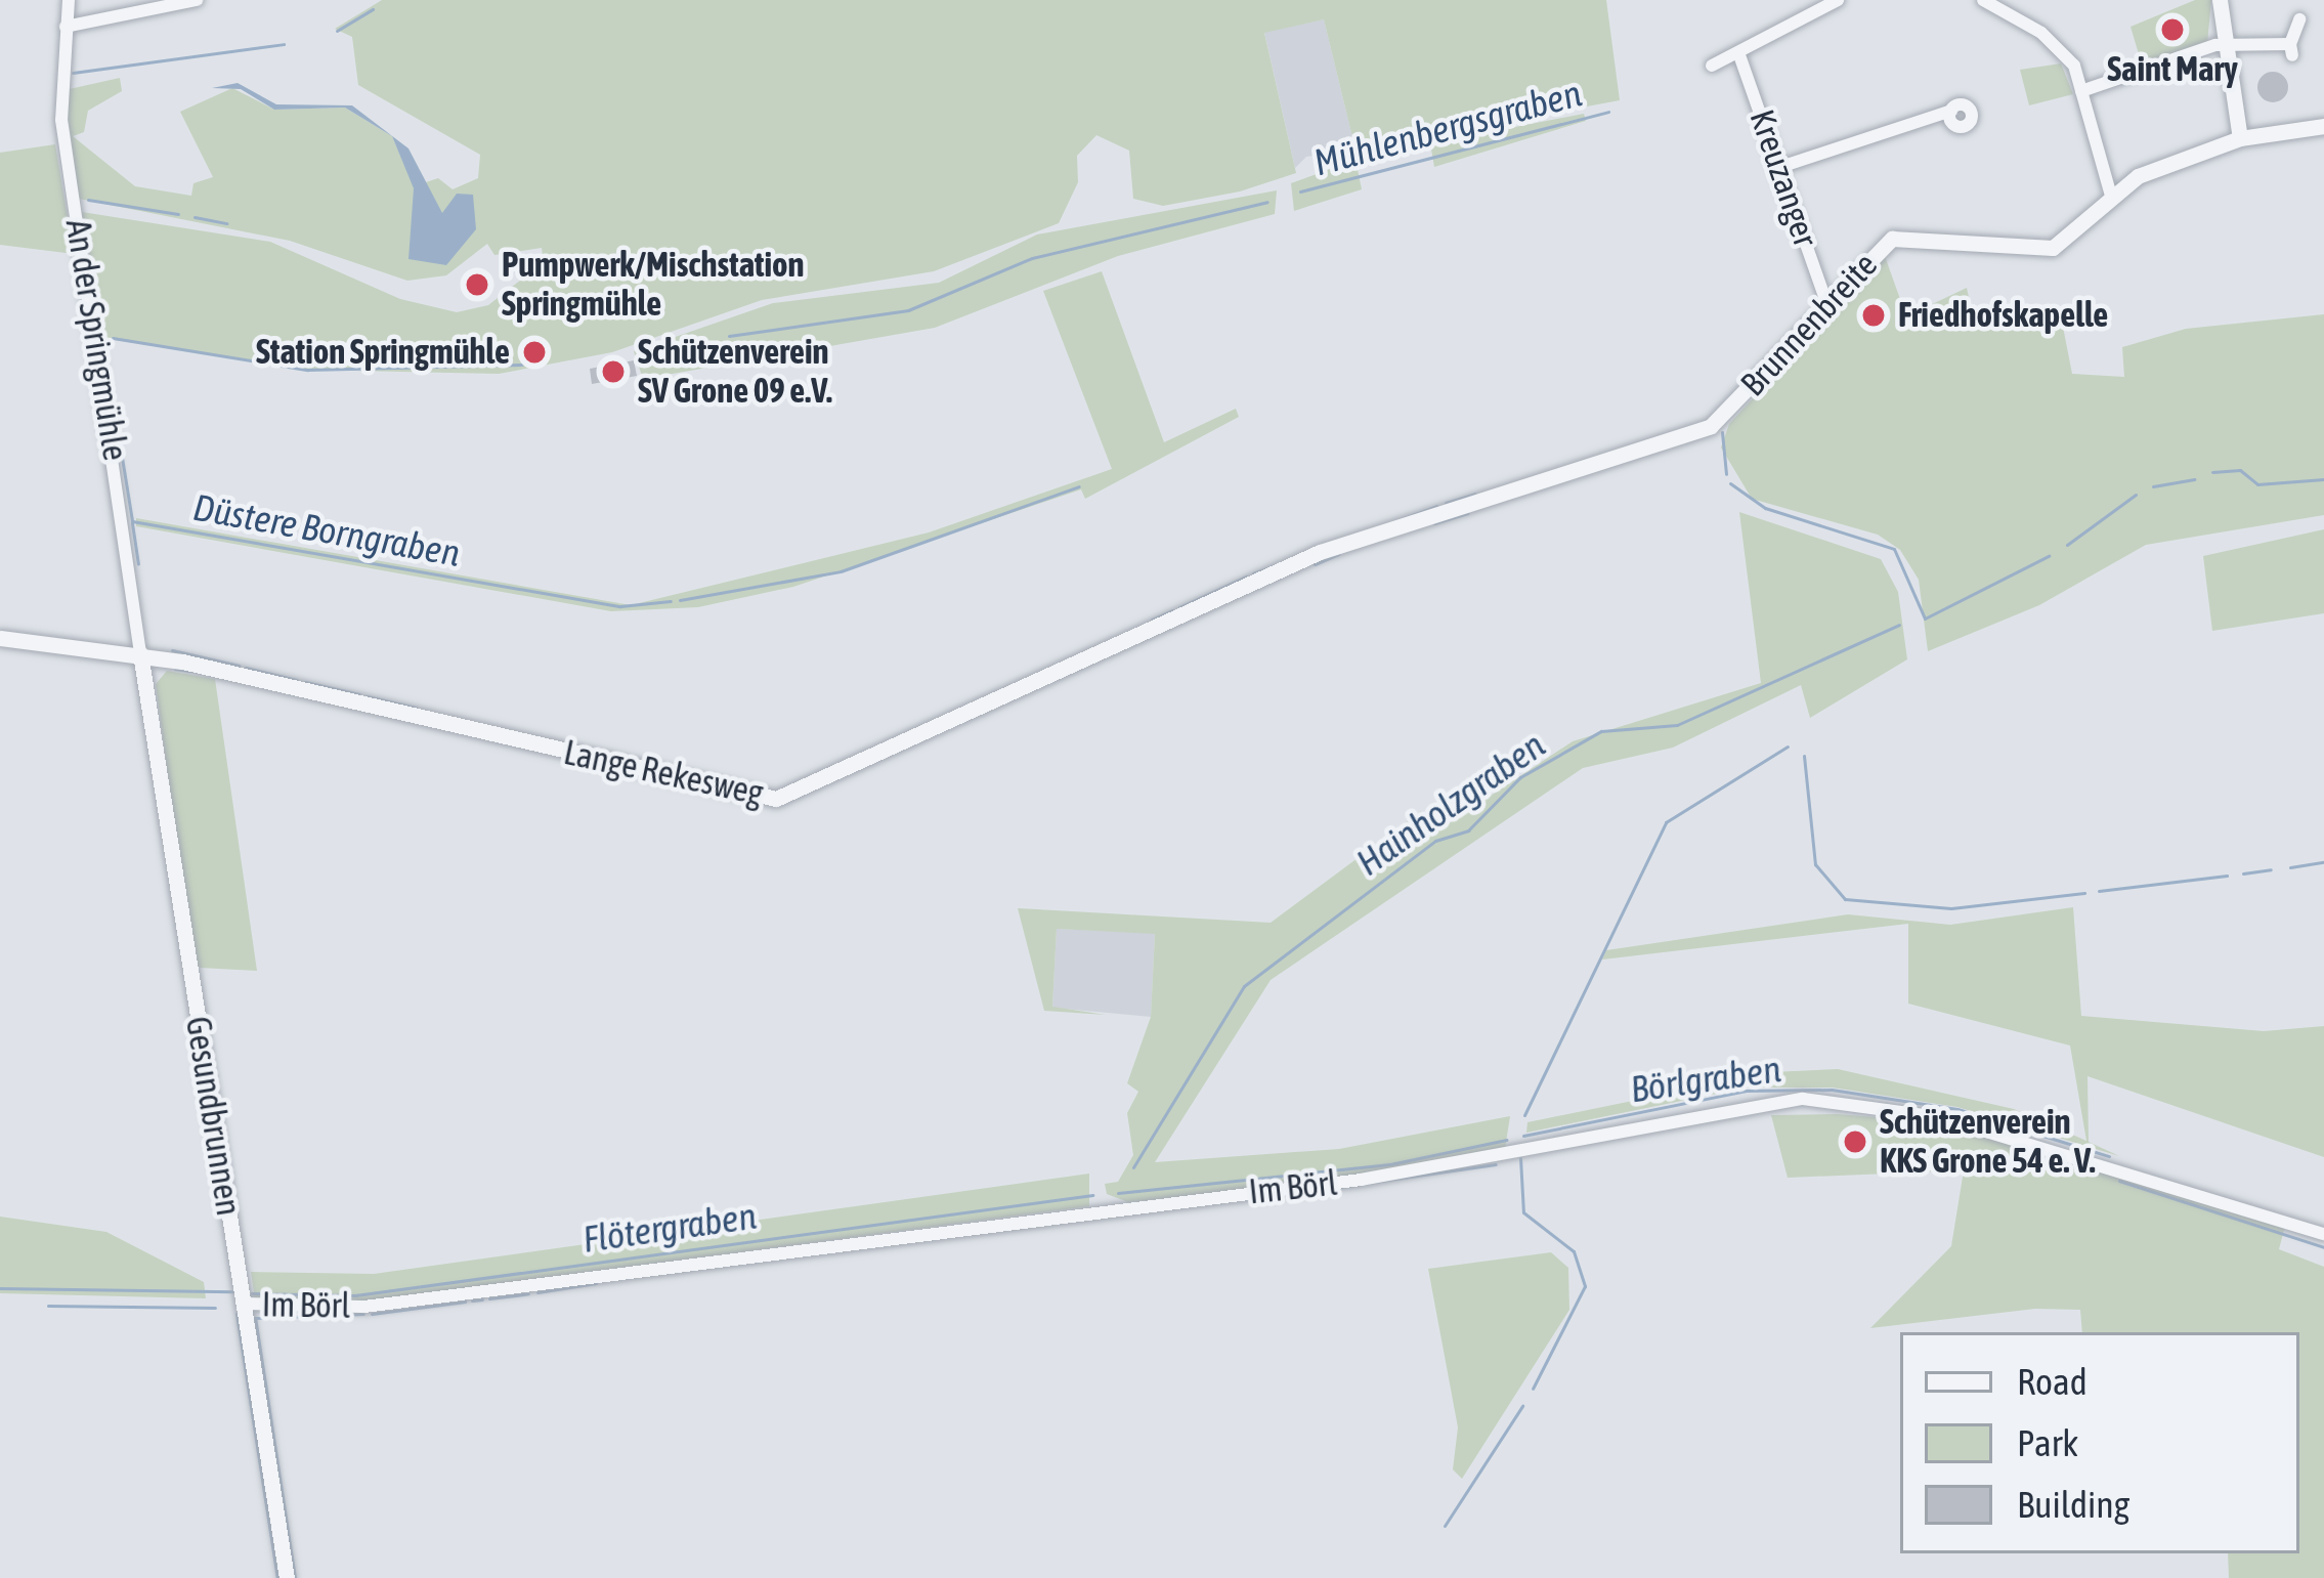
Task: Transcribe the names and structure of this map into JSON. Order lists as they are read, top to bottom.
{
  "streets": {
    "street": [
      "Kreuzanger",
      "Brunnenbreite",
      "An der Springmühle",
      "Lange Rekesweg",
      "Gesundbrunnen",
      "Im Börl"
    ]
  },
  "crossings": [
    ["Kreuzanger", "Brunnenbreite"],
    ["Brunnenbreite", "Lange Rekesweg"],
    ["An der Springmühle", "Lange Rekesweg"],
    ["An der Springmühle", "Gesundbrunnen"],
    ["Lange Rekesweg", "Gesundbrunnen"],
    ["Gesundbrunnen", "Im Börl"]
  ],
  "water": [
    "Mühlenbergsgraben",
    "Düstere Borngraben",
    "Hainholzgraben",
    "Börlgraben",
    "Flötergraben"
  ],
  "places": [
    "Saint Mary",
    "Pumpwerk/Mischstation Springmühle",
    "Friedhofskapelle",
    "Station Springmühle",
    "Schützenverein SV Grone 09 e.V.",
    "Schützenverein KKS Grone 54 e. V."
  ],
  "legend": ["Road", "Park", "Building"]
}
